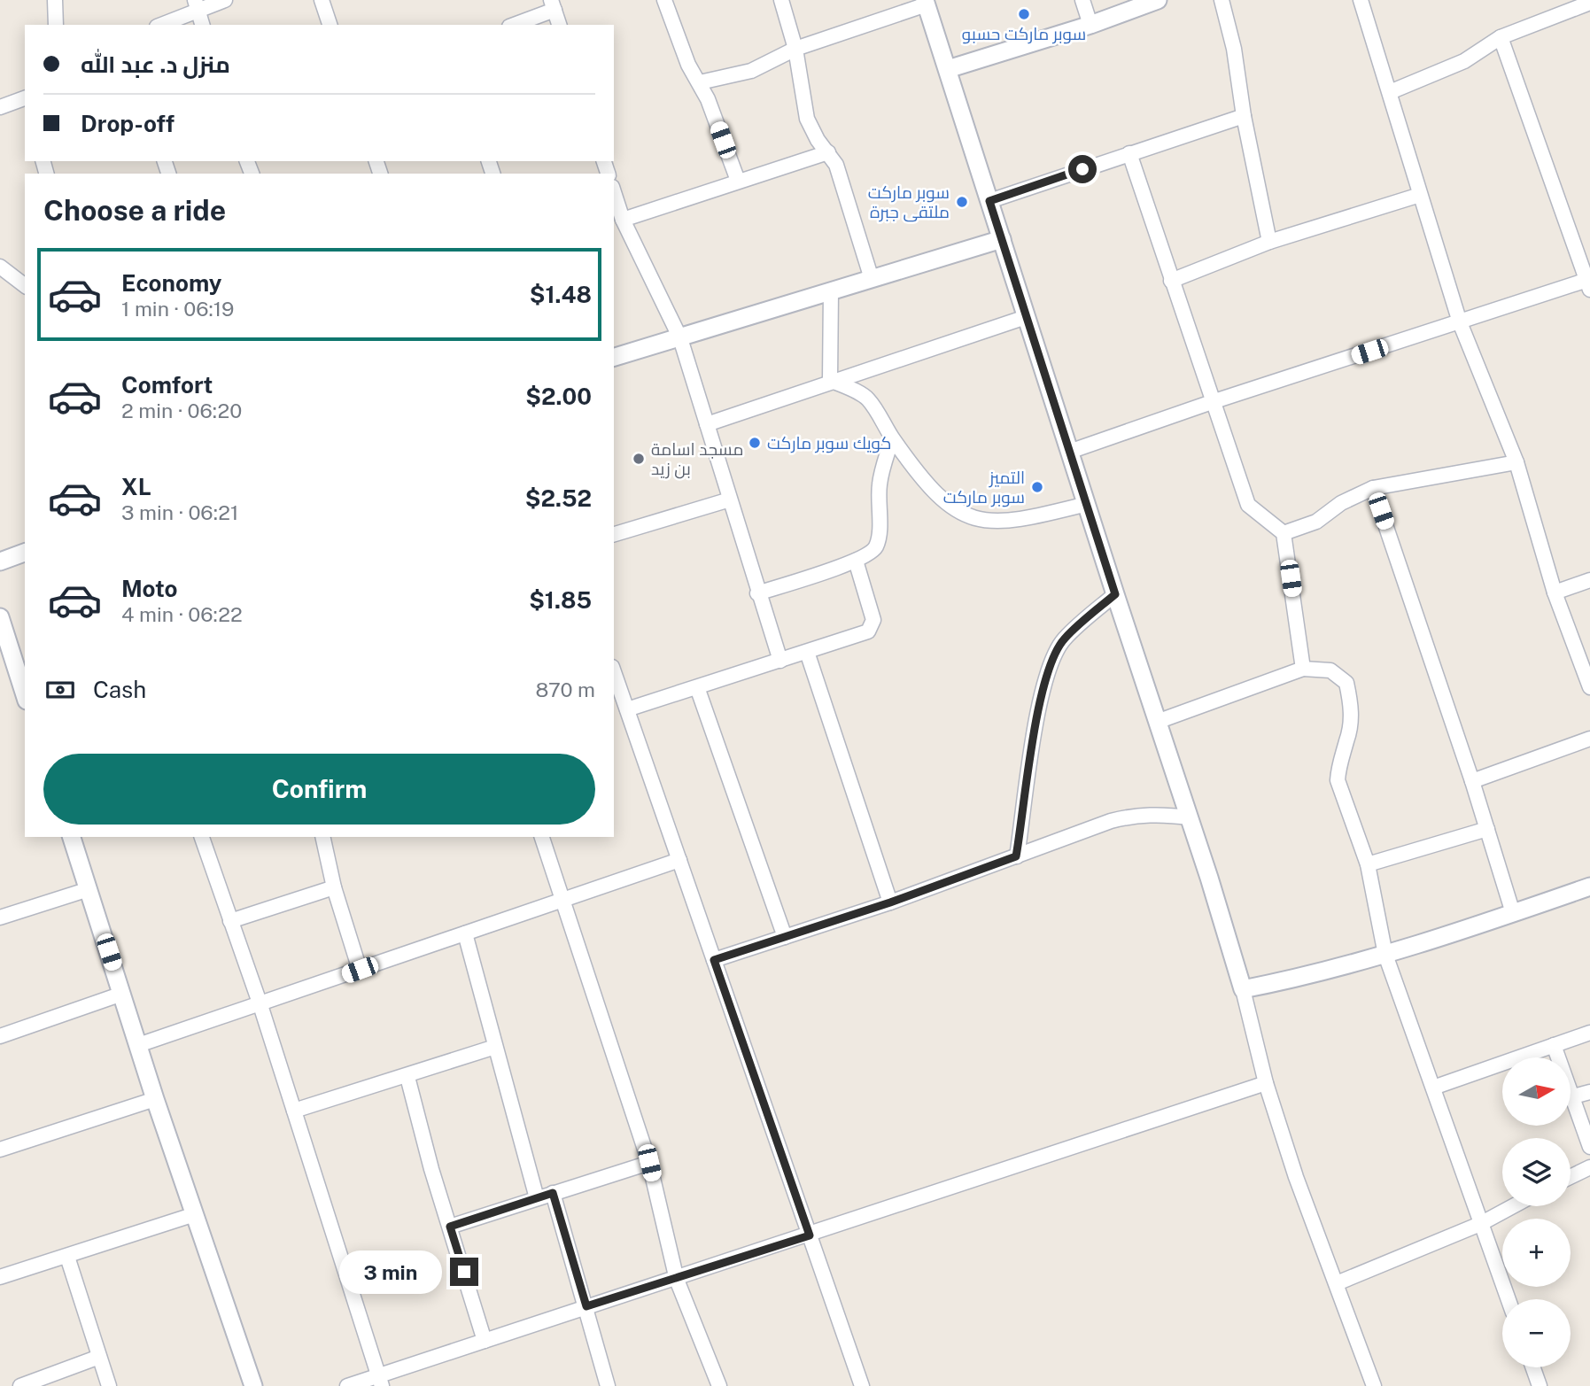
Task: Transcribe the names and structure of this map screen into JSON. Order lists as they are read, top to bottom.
{
  "places": [
    "سوبر ماركت حسبو",
    "سوبر ماركت ملتقى جبرة",
    "كويك سوبر ماركت",
    "مسجد اسامة بن زيد",
    "التميز سوبر ماركت"
  ],
  "north": "right",
  "page": {
    "banner": ["منزل د. عبد الله", "Drop-off"],
    "heading": "Choose a ride",
    "list": [
      {
        "name": "Economy",
        "note": "1 min · 06:19",
        "value": "$1.48"
      },
      {
        "name": "Comfort",
        "note": "2 min · 06:20",
        "value": "$2.00"
      },
      {
        "name": "XL",
        "note": "3 min · 06:21",
        "value": "$2.52"
      },
      {
        "name": "Moto",
        "note": "4 min · 06:22",
        "value": "$1.85"
      }
    ],
    "pay": ["Cash", "870 m"],
    "buttons": "Confirm",
    "map_buttons": ["+", "−"],
    "bubble": "3 min"
  }
}
